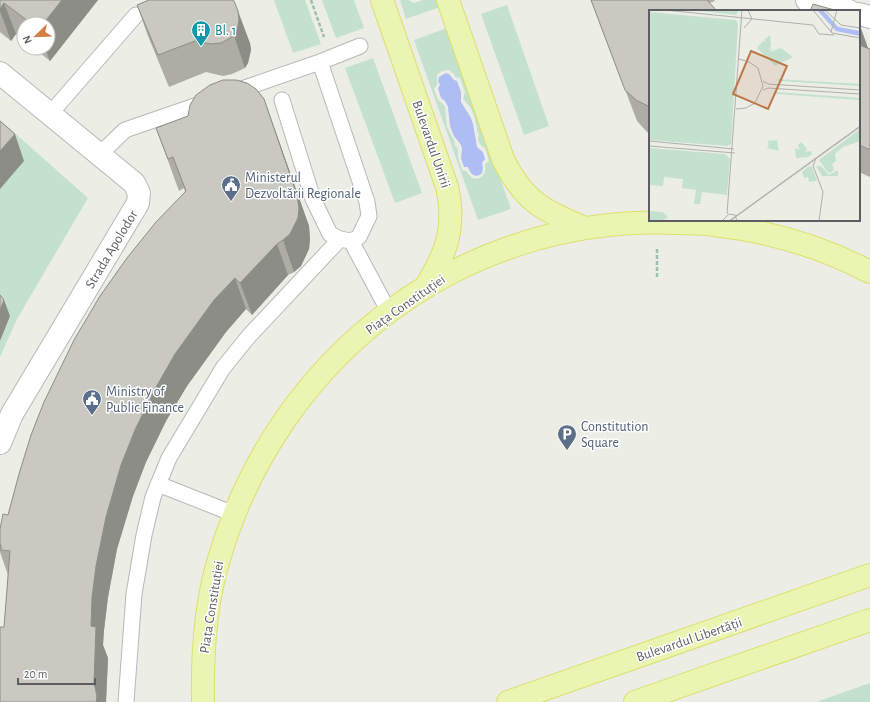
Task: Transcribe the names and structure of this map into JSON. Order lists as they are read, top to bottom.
{
  "streets": {
    "main road": ["Bulevardul Unirii", "Piața Constituției", "Bulevardul Libertății"],
    "street": ["Strada Apolodor"]
  },
  "crossings": [
    ["Bulevardul Unirii", "Piața Constituției"]
  ],
  "places": {
    "building": ["Bl. 1"],
    "public building": ["Ministerul Dezvoltării Regionale", "Ministry of Public Finance"],
    "parking": ["Constitution Square"]
  },
  "scale_bar": "20 m",
  "north": "bottom left"
}
